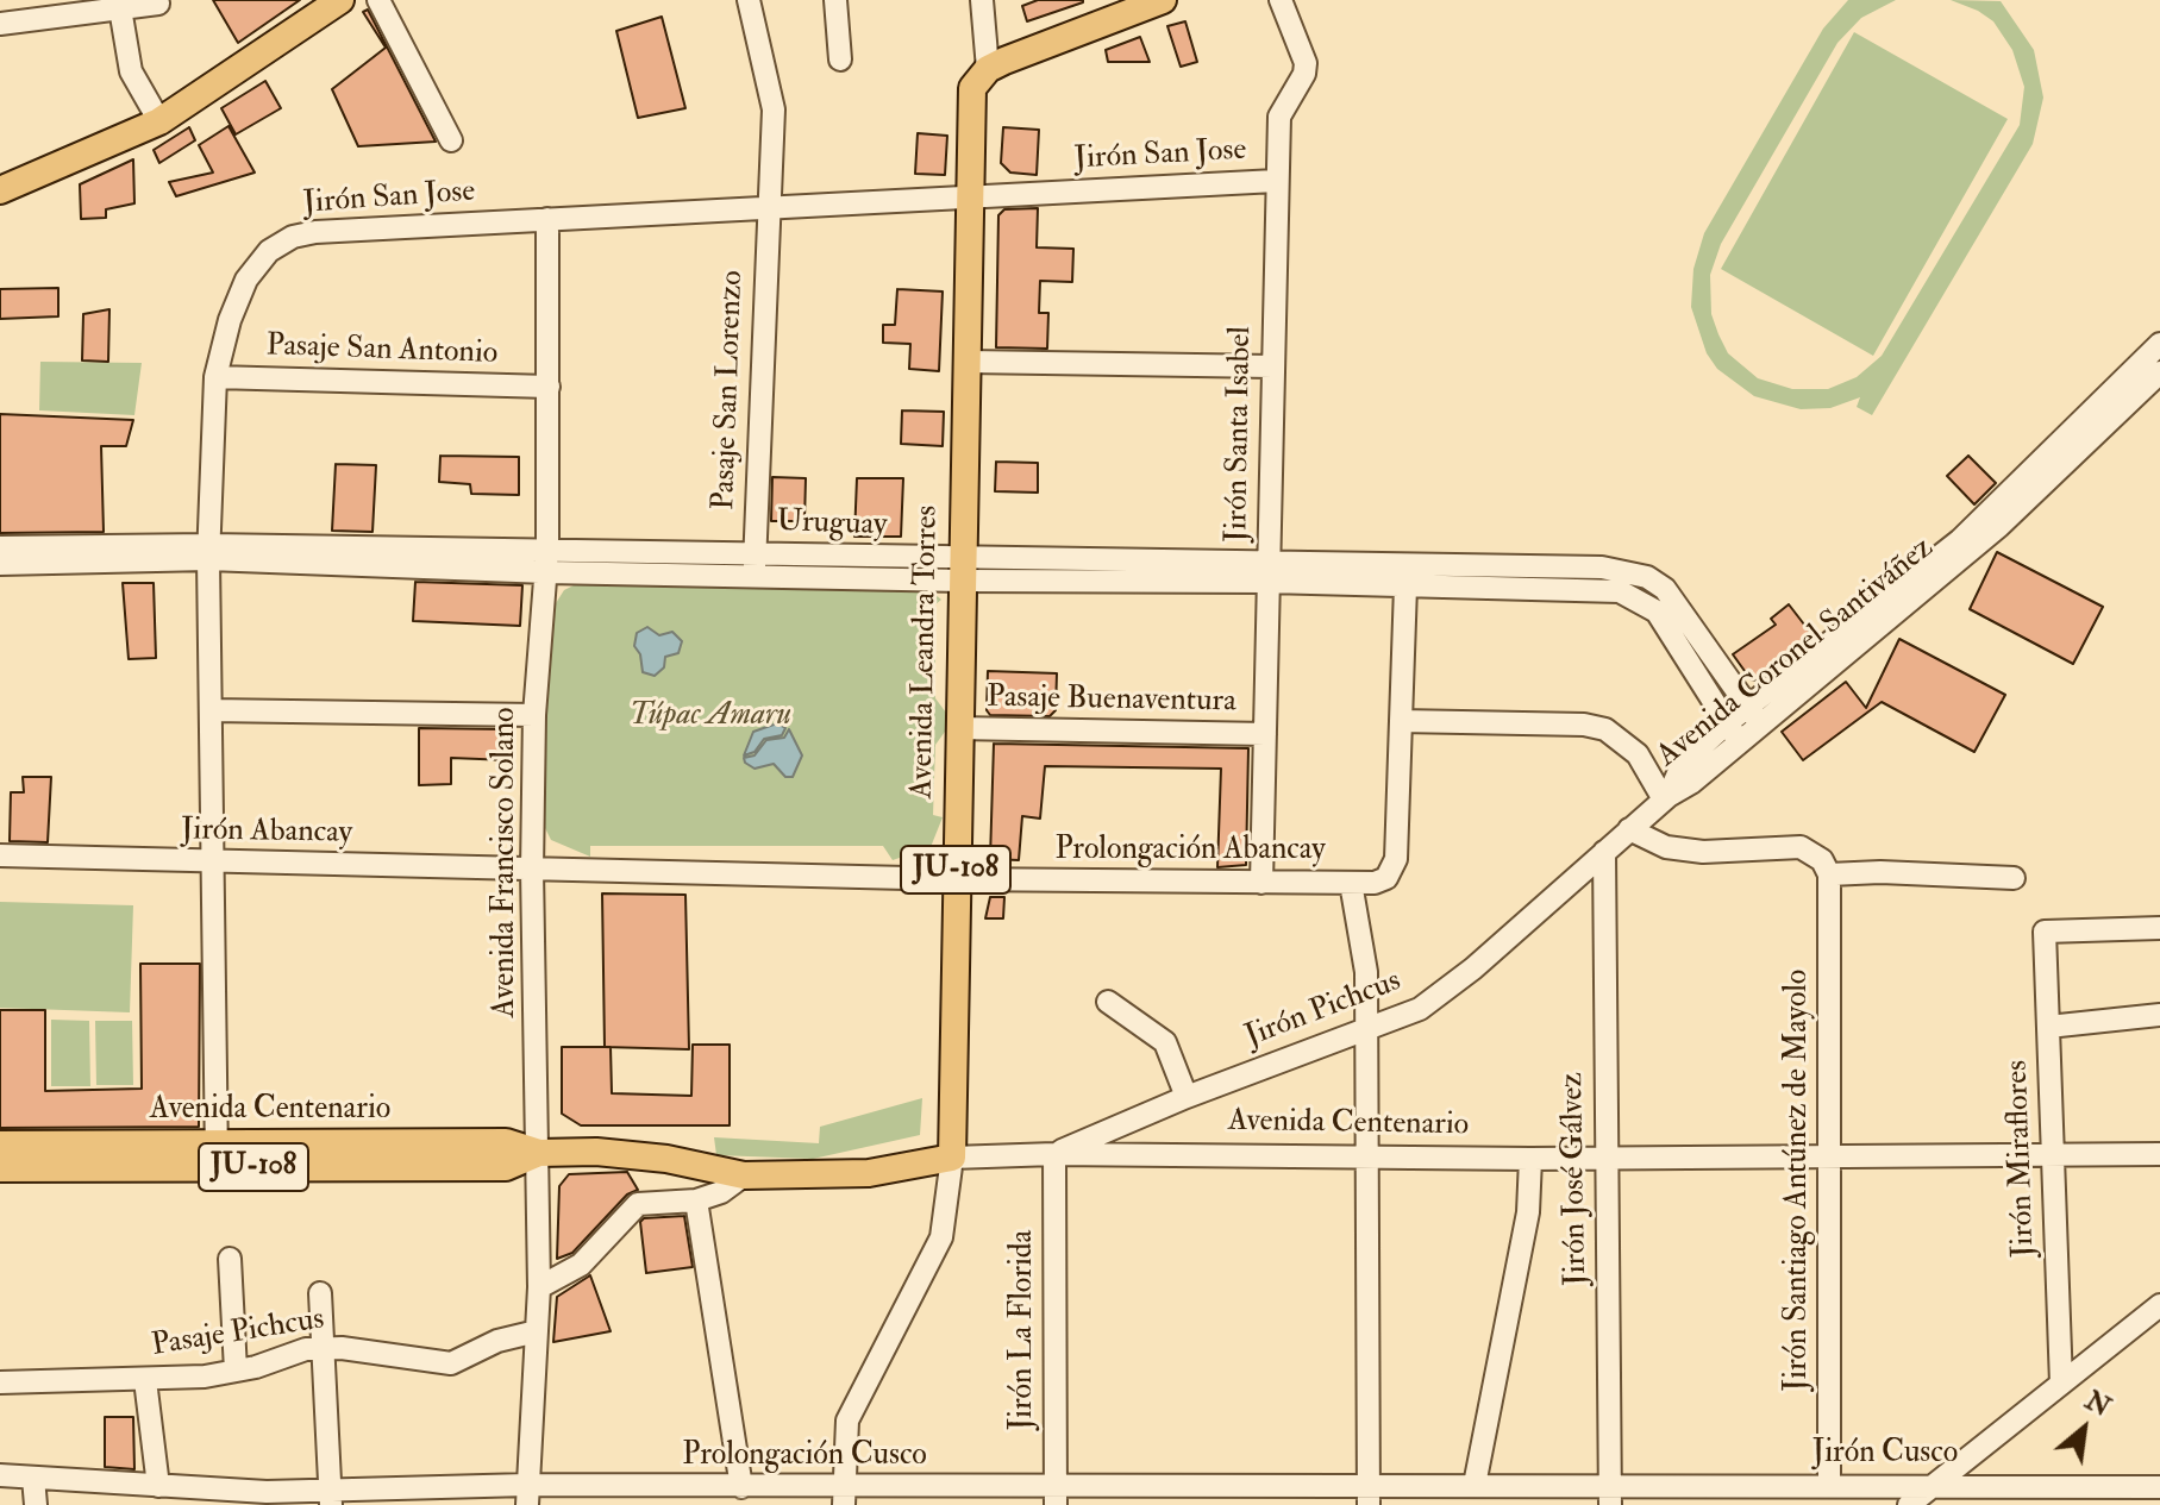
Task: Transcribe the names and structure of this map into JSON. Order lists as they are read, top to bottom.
{
  "streets": {
    "main road": ["Avenida Leandra Torres", "JU-108", "Avenida Centenario"],
    "street": [
      "Jirón San Jose",
      "Pasaje San Antonio",
      "Pasaje San Lorenzo",
      "Jirón Santa Isabel",
      "Uruguay",
      "Avenida Coronel Santiváñez",
      "Pasaje Buenaventura",
      "Jirón Abancay",
      "Prolongación Abancay",
      "Avenida Francisco Solano",
      "Jirón Pichcus",
      "Jirón Miraflores",
      "Jirón José Gálvez",
      "Jirón Santiago Antúnez de Mayolo",
      "Jirón La Florida",
      "Pasaje Pichcus",
      "Jirón Cusco",
      "Prolongación Cusco"
    ]
  },
  "crossings": [
    ["Jirón San Jose", "Pasaje San Antonio"],
    ["Jirón San Jose", "Pasaje San Lorenzo"],
    ["Jirón San Jose", "Jirón Santa Isabel"],
    ["Jirón San Jose", "Uruguay"],
    ["Jirón San Jose", "Avenida Leandra Torres"],
    ["Jirón San Jose", "Jirón Abancay"],
    ["Jirón San Jose", "Avenida Francisco Solano"],
    ["Jirón San Jose", "Avenida Centenario"],
    ["Pasaje San Antonio", "Avenida Francisco Solano"],
    ["Pasaje San Lorenzo", "Uruguay"],
    ["Jirón Santa Isabel", "Uruguay"],
    ["Jirón Santa Isabel", "Pasaje Buenaventura"],
    ["Jirón Santa Isabel", "Prolongación Abancay"],
    ["Uruguay", "Avenida Leandra Torres"],
    ["Uruguay", "Avenida Coronel Santiváñez"],
    ["Uruguay", "Avenida Francisco Solano"],
    ["Avenida Leandra Torres", "Pasaje Buenaventura"],
    ["Avenida Leandra Torres", "Prolongación Abancay"],
    ["Avenida Leandra Torres", "Avenida Centenario"],
    ["Avenida Leandra Torres", "Prolongación Cusco"],
    ["Avenida Coronel Santiváñez", "Jirón Pichcus"],
    ["Jirón Abancay", "Prolongación Abancay"],
    ["Jirón Abancay", "Avenida Francisco Solano"],
    ["Prolongación Abancay", "Avenida Francisco Solano"],
    ["Avenida Francisco Solano", "Avenida Centenario"],
    ["Avenida Francisco Solano", "Pasaje Pichcus"],
    ["Avenida Francisco Solano", "Prolongación Cusco"],
    ["Jirón Pichcus", "Avenida Centenario"],
    ["Jirón Pichcus", "Jirón José Gálvez"],
    ["Jirón Pichcus", "Jirón La Florida"],
    ["Avenida Centenario", "Jirón Miraflores"],
    ["Avenida Centenario", "Jirón José Gálvez"],
    ["Avenida Centenario", "Jirón Santiago Antúnez de Mayolo"],
    ["Avenida Centenario", "Jirón La Florida"],
    ["Jirón José Gálvez", "Jirón Cusco"],
    ["Jirón José Gálvez", "Prolongación Cusco"],
    ["Jirón Santiago Antúnez de Mayolo", "Jirón Cusco"],
    ["Jirón La Florida", "Prolongación Cusco"],
    ["Jirón Cusco", "Prolongación Cusco"]
  ],
  "parks": ["Túpac Amaru"],
  "north": "top right"
}
